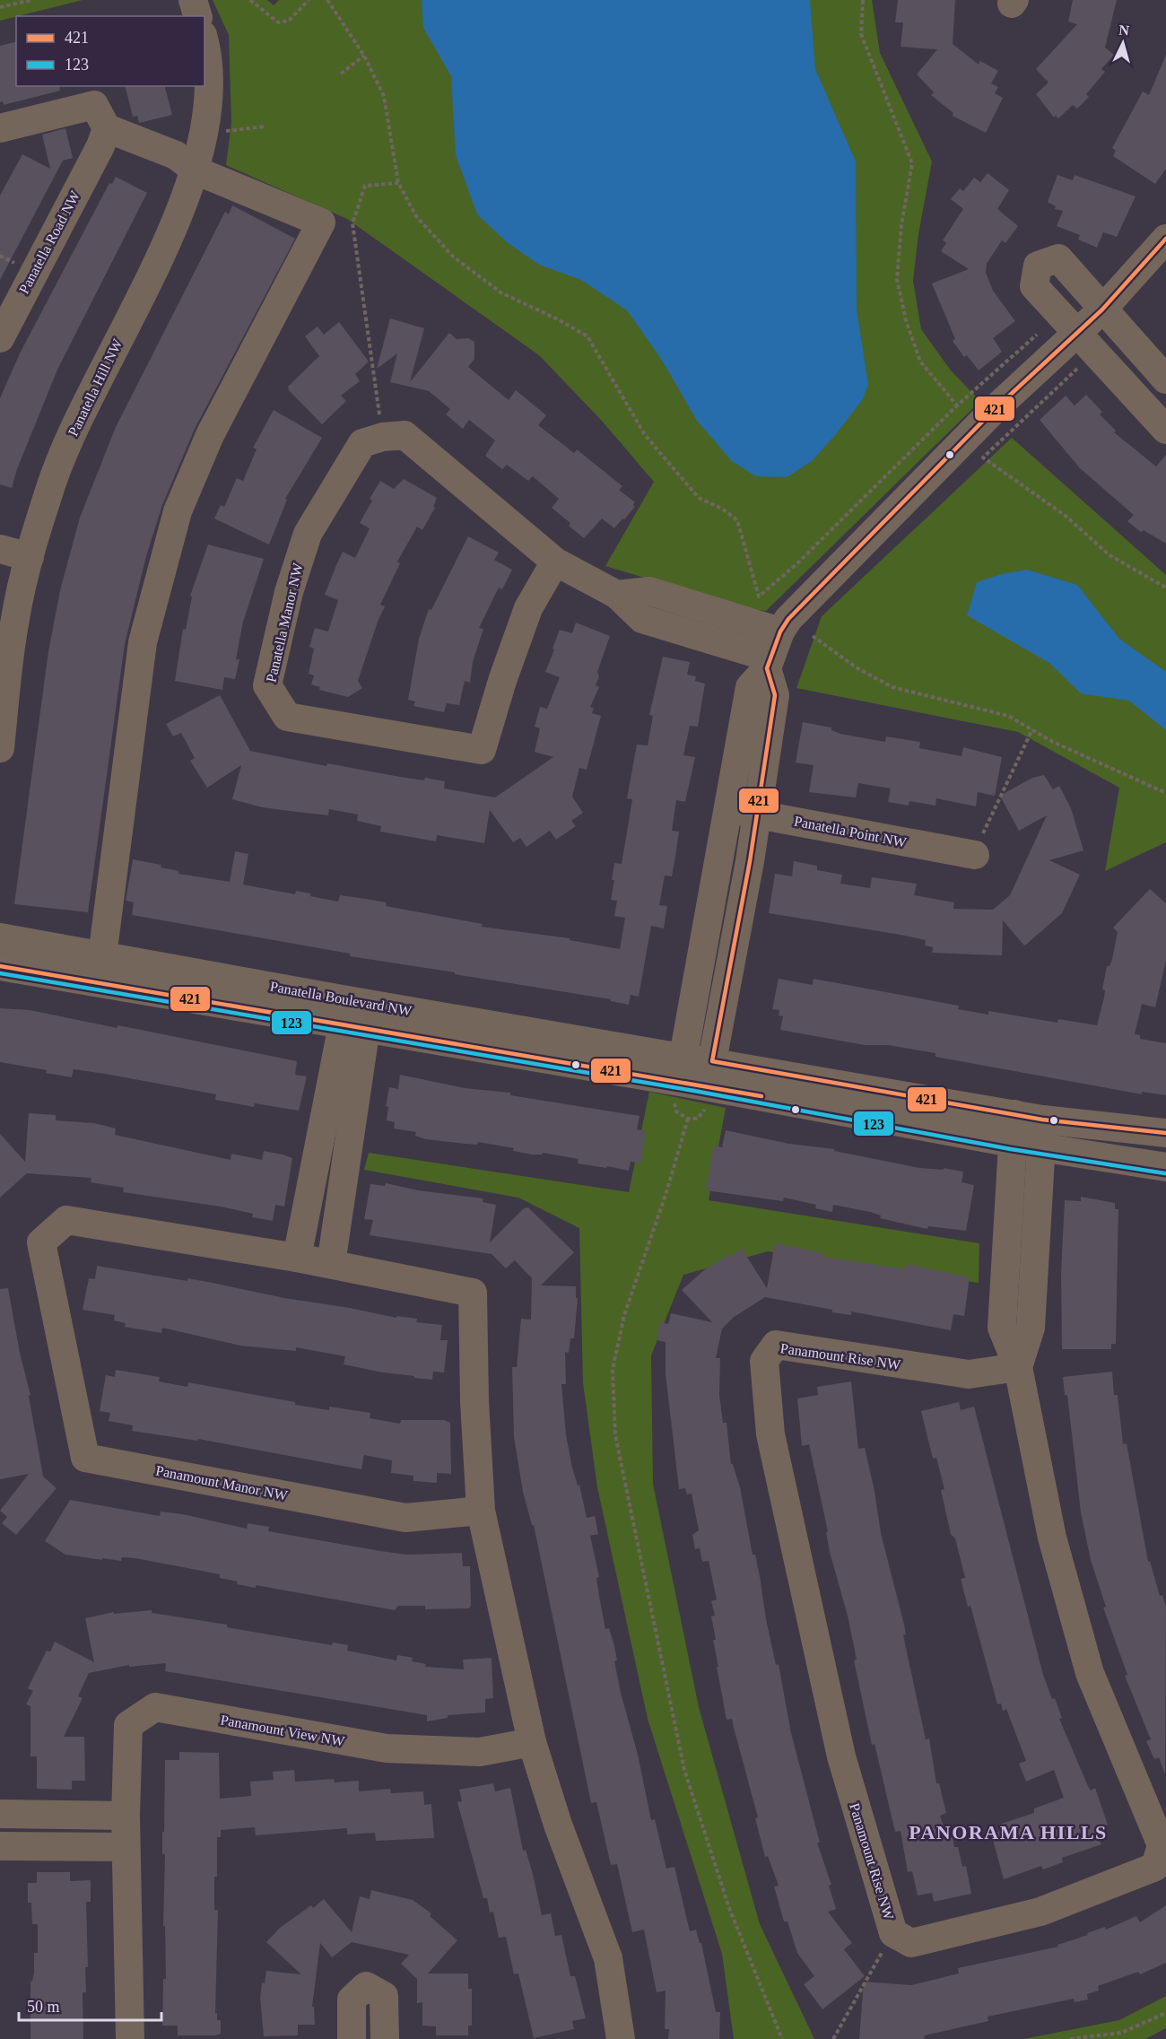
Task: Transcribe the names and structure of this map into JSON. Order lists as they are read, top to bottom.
{
  "streets": {
    "street": [
      "Panatella Road NW",
      "Panatella Hill NW",
      "Panatella Manor NW",
      "Panatella Point NW",
      "Panatella Boulevard NW",
      "Panamount Rise NW",
      "Panamount Manor NW",
      "Panamount View NW"
    ]
  },
  "crossings": [
    ["Panatella Boulevard NW", "Panamount Rise NW"]
  ],
  "districts": ["PANORAMA HILLS"],
  "lines": ["transit line 421", "transit line 123"],
  "legend": ["421", "123"],
  "scale_bar": "50 m",
  "north": "top"
}
